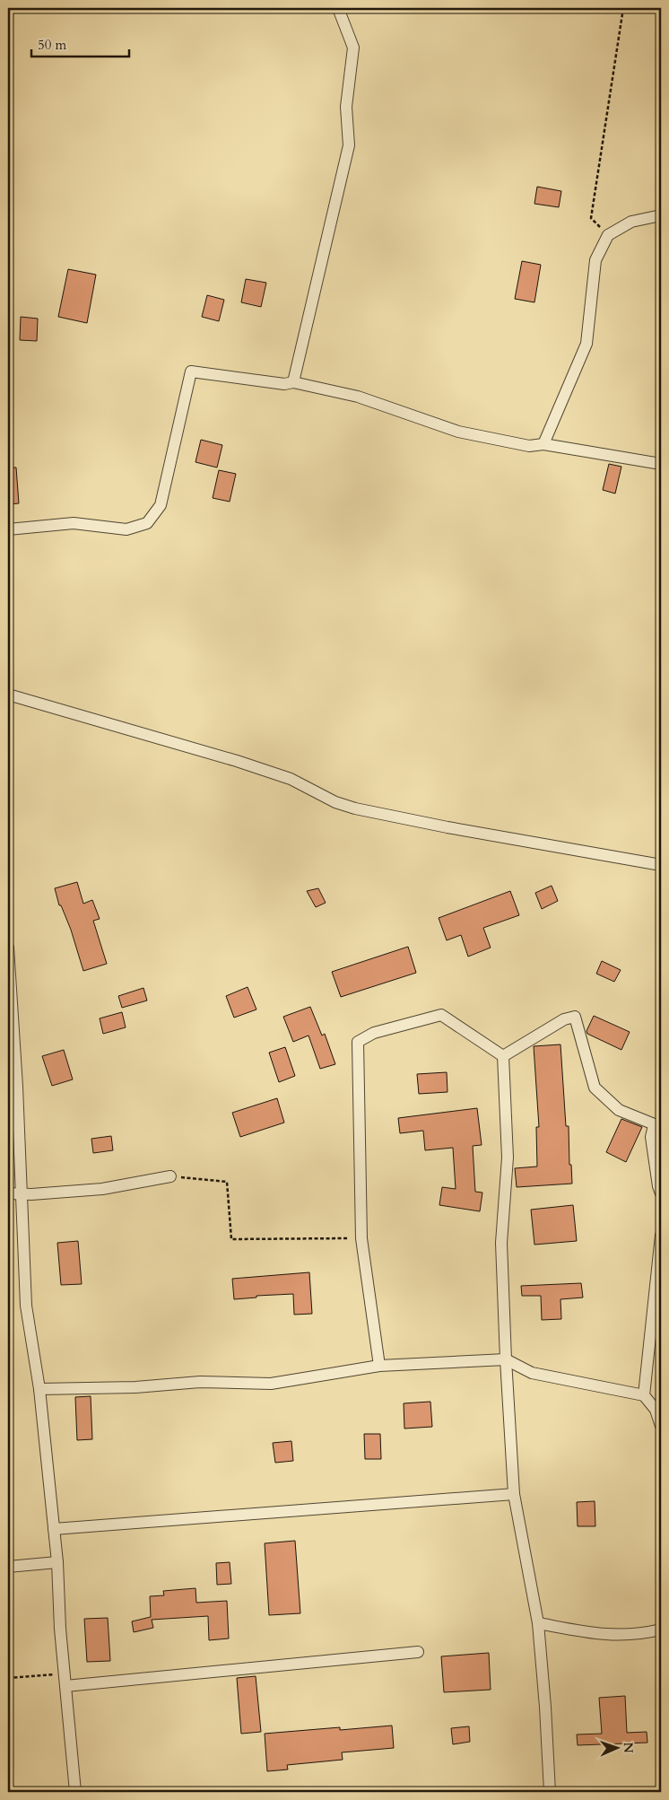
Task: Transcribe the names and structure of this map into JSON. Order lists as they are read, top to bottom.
{
  "scale_bar": "50 m",
  "north": "right"
}
